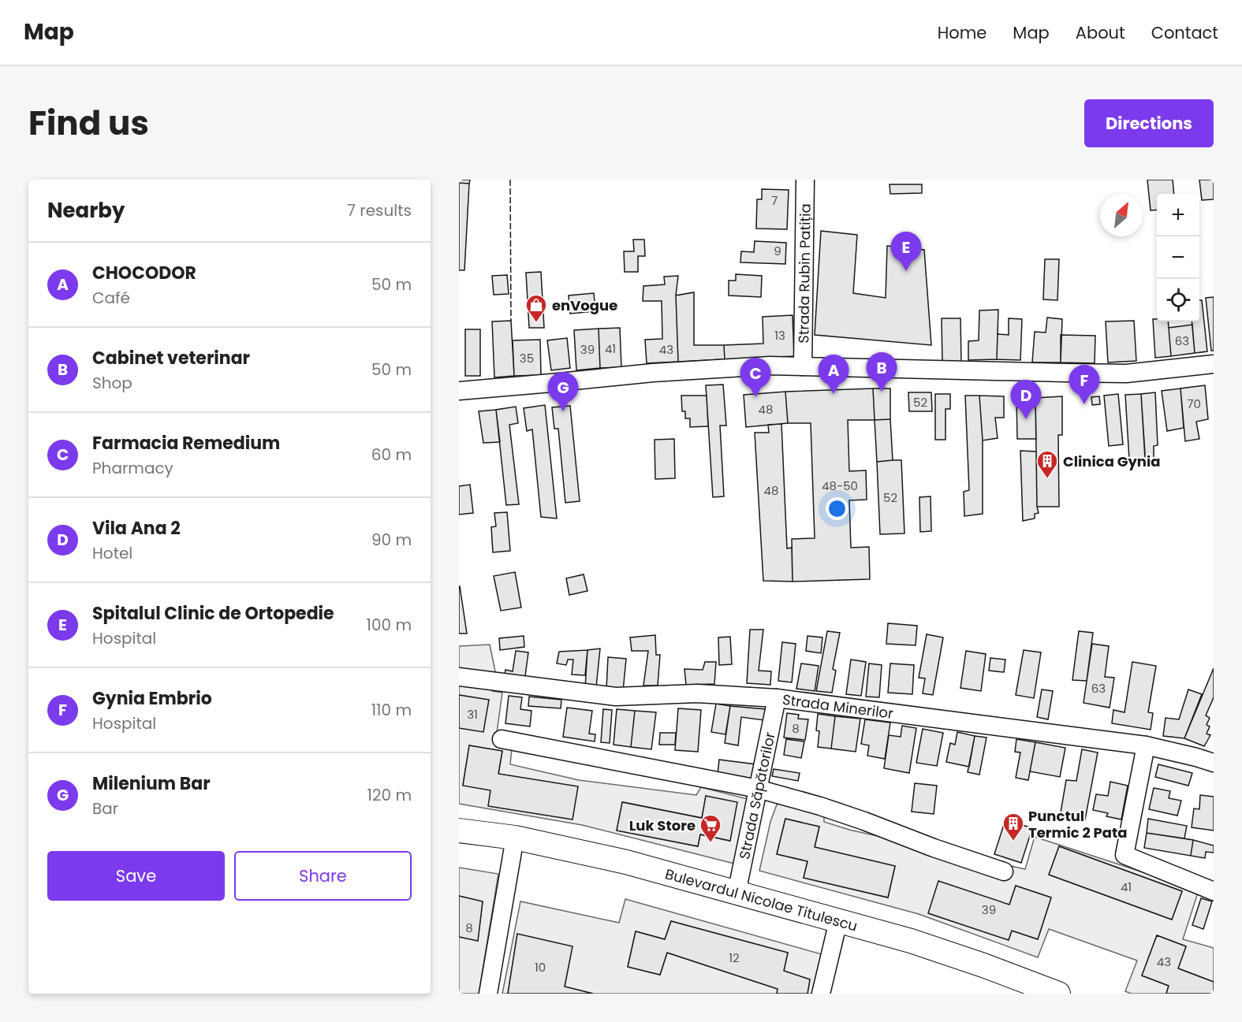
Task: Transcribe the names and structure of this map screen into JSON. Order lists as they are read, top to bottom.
{
  "streets": {
    "main road": ["Bulevardul Nicolae Titulescu"],
    "street": ["Strada Rubin Patiția", "Strada Minerilor", "Strada Săpătorilor"]
  },
  "crossings": [
    ["Strada Minerilor", "Strada Săpătorilor"],
    ["Strada Săpătorilor", "Bulevardul Nicolae Titulescu"]
  ],
  "places": {
    "shop": ["enVogue"],
    "building": ["Clinica Gynia", "Punctul Termic 2 Pata"],
    "supermarket": ["Luk Store"]
  },
  "house_numbers": [
    "7",
    "9",
    "13",
    "63",
    "41",
    "39",
    "43",
    "35",
    "52",
    "70",
    "48",
    "48-50",
    "48",
    "52",
    "63",
    "31",
    "8",
    "41",
    "39",
    "8",
    "12",
    "43",
    "10"
  ],
  "north": "top right",
  "page": {
    "header": "Map",
    "nav": [
      "Home",
      "Map",
      "About",
      "Contact"
    ],
    "title": "Find us",
    "buttons": [
      "Directions",
      ["Save", "Share"]
    ],
    "heading": ["Nearby", "7 results"],
    "map_buttons": ["+", "−"],
    "pins": [
      "E",
      "B",
      "A",
      "C",
      "F",
      "G",
      "D"
    ],
    "list": [
      {
        "mark": "A",
        "name": "CHOCODOR",
        "note": "Café",
        "value": "50 m"
      },
      {
        "mark": "B",
        "name": "Cabinet veterinar",
        "note": "Shop",
        "value": "50 m"
      },
      {
        "mark": "C",
        "name": "Farmacia Remedium",
        "note": "Pharmacy",
        "value": "60 m"
      },
      {
        "mark": "D",
        "name": "Vila Ana 2",
        "note": "Hotel",
        "value": "90 m"
      },
      {
        "mark": "E",
        "name": "Spitalul Clinic de Ortopedie",
        "note": "Hospital",
        "value": "100 m"
      },
      {
        "mark": "F",
        "name": "Gynia Embrio",
        "note": "Hospital",
        "value": "110 m"
      },
      {
        "mark": "G",
        "name": "Milenium Bar",
        "note": "Bar",
        "value": "120 m"
      }
    ]
  }
}
